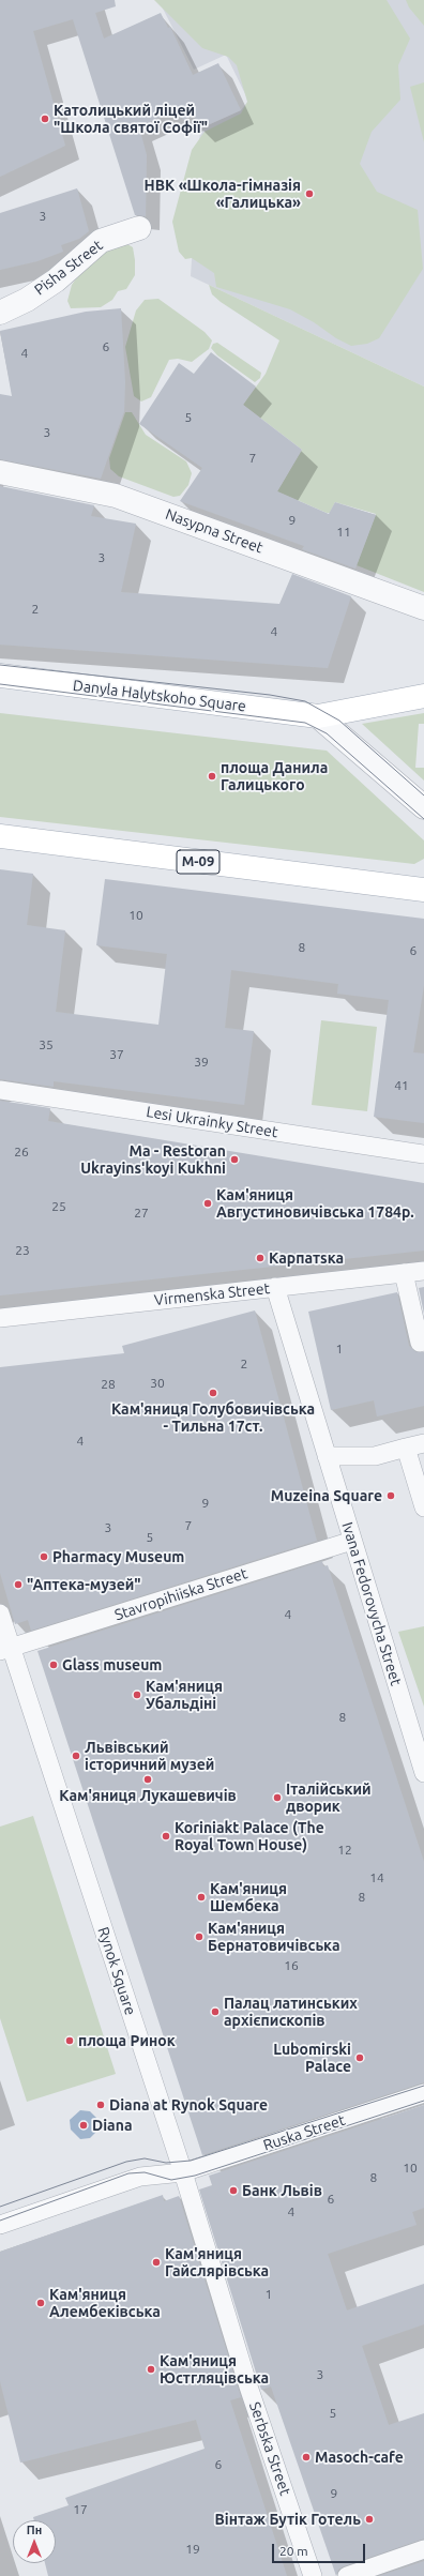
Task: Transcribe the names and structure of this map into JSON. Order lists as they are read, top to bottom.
{
  "streets": {
    "main road": ["Danyla Halytskoho Square", "М-09"],
    "street": [
      "Pisha Street",
      "Nasypna Street",
      "Lesi Ukrainky Street",
      "Virmenska Street",
      "Stavropihiiska Street",
      "Ivana Fedorovycha Street",
      "Rynok Square",
      "Ruska Street",
      "Serbska Street"
    ]
  },
  "crossings": [
    ["Virmenska Street", "Ivana Fedorovycha Street"],
    ["Stavropihiiska Street", "Ivana Fedorovycha Street"],
    ["Stavropihiiska Street", "Rynok Square"],
    ["Rynok Square", "Ruska Street"],
    ["Rynok Square", "Serbska Street"],
    ["Ruska Street", "Serbska Street"]
  ],
  "places": [
    "Католицький ліцей \"Школа святої Софії\"",
    "НВК «Школа-гімназія «Галицька»",
    "площа Данила Галицького",
    "Ma - Restoran Ukrayinsʹkoyi Kukhni",
    "Кам'яниця Августиновичівська 1784р.",
    "Карпатsка",
    "Кам'яниця Голубовичівська - Тильна 17ст.",
    "Muzeina Square",
    "Pharmacy Museum",
    "\"Аптека-музей\"",
    "Glass museum",
    "Кам'яниця Убальдіні",
    "Львівський історичний музей",
    "Кам'яниця Лукашевичів",
    "Італійський дворик",
    "Koriniakt Palace (The Royal Town House)",
    "Кам'яниця Шембека",
    "Кам'яниця Бернатовичівська",
    "Палац латинських архієпископів",
    "площа Ринок",
    "Lubomirski Palace",
    "Diana at Rynok Square",
    "Diana",
    "Банк Львів",
    "Кам'яниця Гайслярівська",
    "Кам'яниця Алембеківська",
    "Кам'яниця Юстгляцівська",
    "Masoch-cafe",
    "Вінтаж Бутік Готель"
  ],
  "house_numbers": [
    "3",
    "6",
    "4",
    "5",
    "3",
    "7",
    "9",
    "11",
    "3",
    "2",
    "4",
    "10",
    "8",
    "6",
    "35",
    "37",
    "39",
    "41",
    "26",
    "25",
    "27",
    "23",
    "1",
    "2",
    "30",
    "28",
    "4",
    "9",
    "7",
    "3",
    "5",
    "4",
    "8",
    "12",
    "14",
    "8",
    "16",
    "10",
    "8",
    "6",
    "4",
    "1",
    "3",
    "5",
    "6",
    "9",
    "17",
    "19"
  ],
  "scale_bar": "20 m",
  "north": "top"
}
